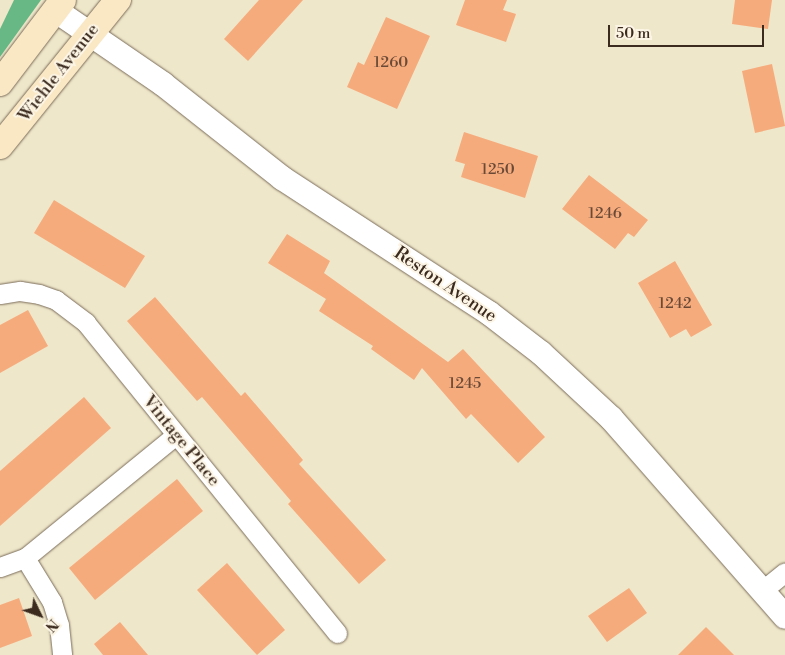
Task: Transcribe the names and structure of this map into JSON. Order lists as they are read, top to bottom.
{
  "streets": {
    "main road": ["Wiehle Avenue"],
    "street": ["Reston Avenue", "Vintage Place"]
  },
  "crossings": [
    ["Wiehle Avenue", "Reston Avenue"]
  ],
  "house_numbers": [
    "1260",
    "1250",
    "1246",
    "1242",
    "1245"
  ],
  "scale_bar": "50 m",
  "north": "bottom right"
}
